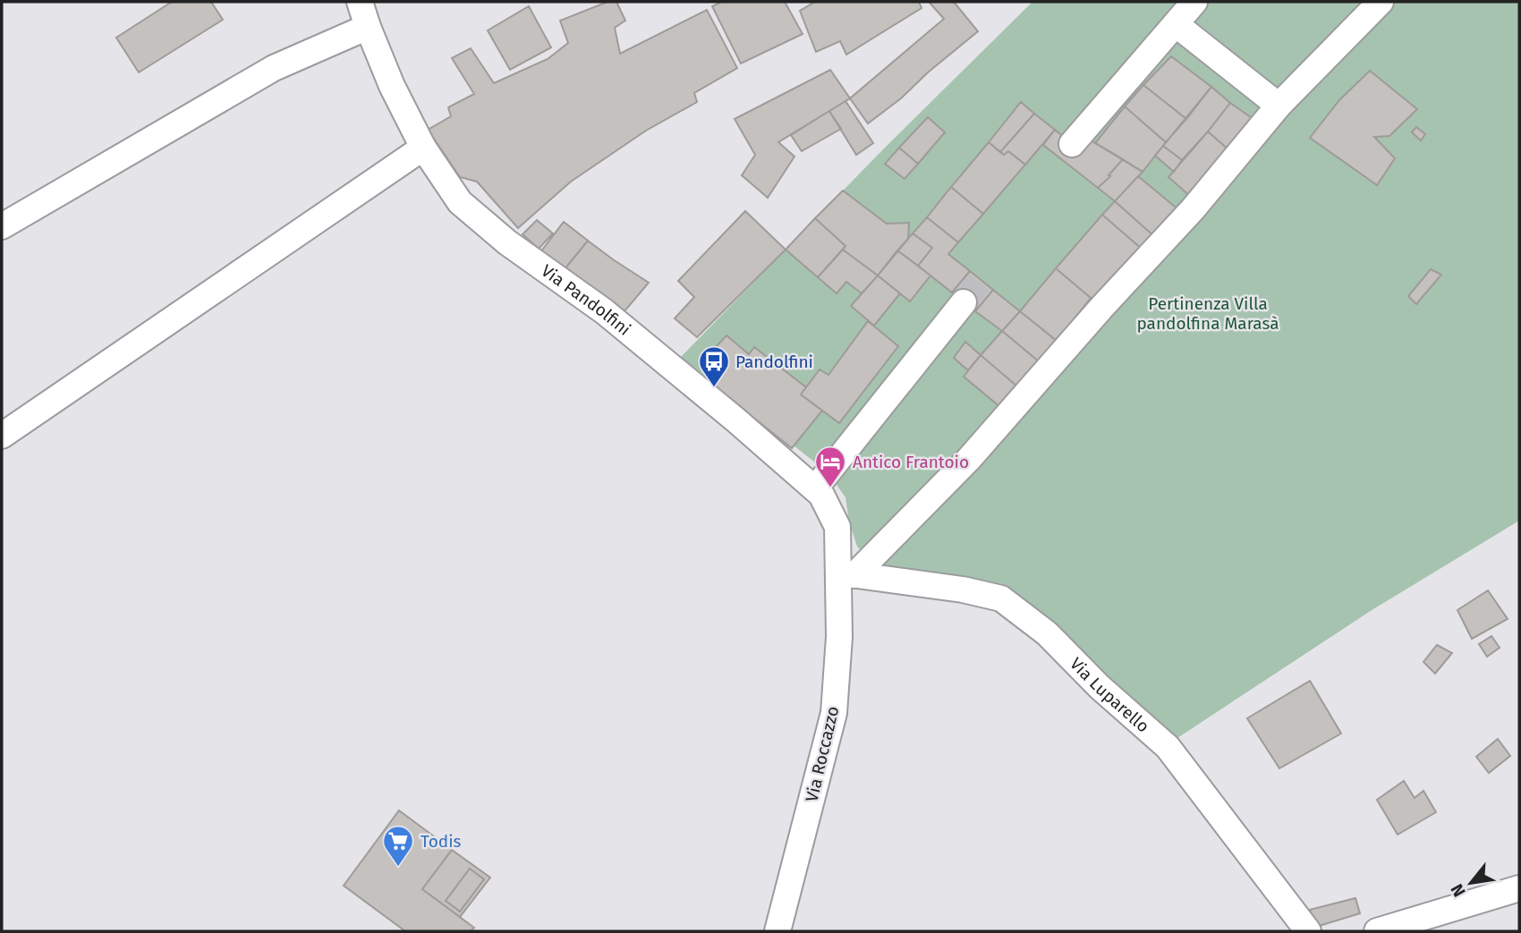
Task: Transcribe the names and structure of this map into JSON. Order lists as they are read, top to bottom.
{
  "streets": {
    "street": ["Via Pandolfini", "Via Luparello", "Via Roccazzo"]
  },
  "crossings": [
    ["Via Pandolfini", "Via Luparello"],
    ["Via Pandolfini", "Via Roccazzo"],
    ["Via Luparello", "Via Roccazzo"]
  ],
  "parks": ["Pertinenza Villa pandolfina Marasà"],
  "places": {
    "bus stop": ["Pandolfini"],
    "hotel": ["Antico Frantoio"],
    "supermarket": ["Todis"]
  },
  "north": "bottom left"
}
